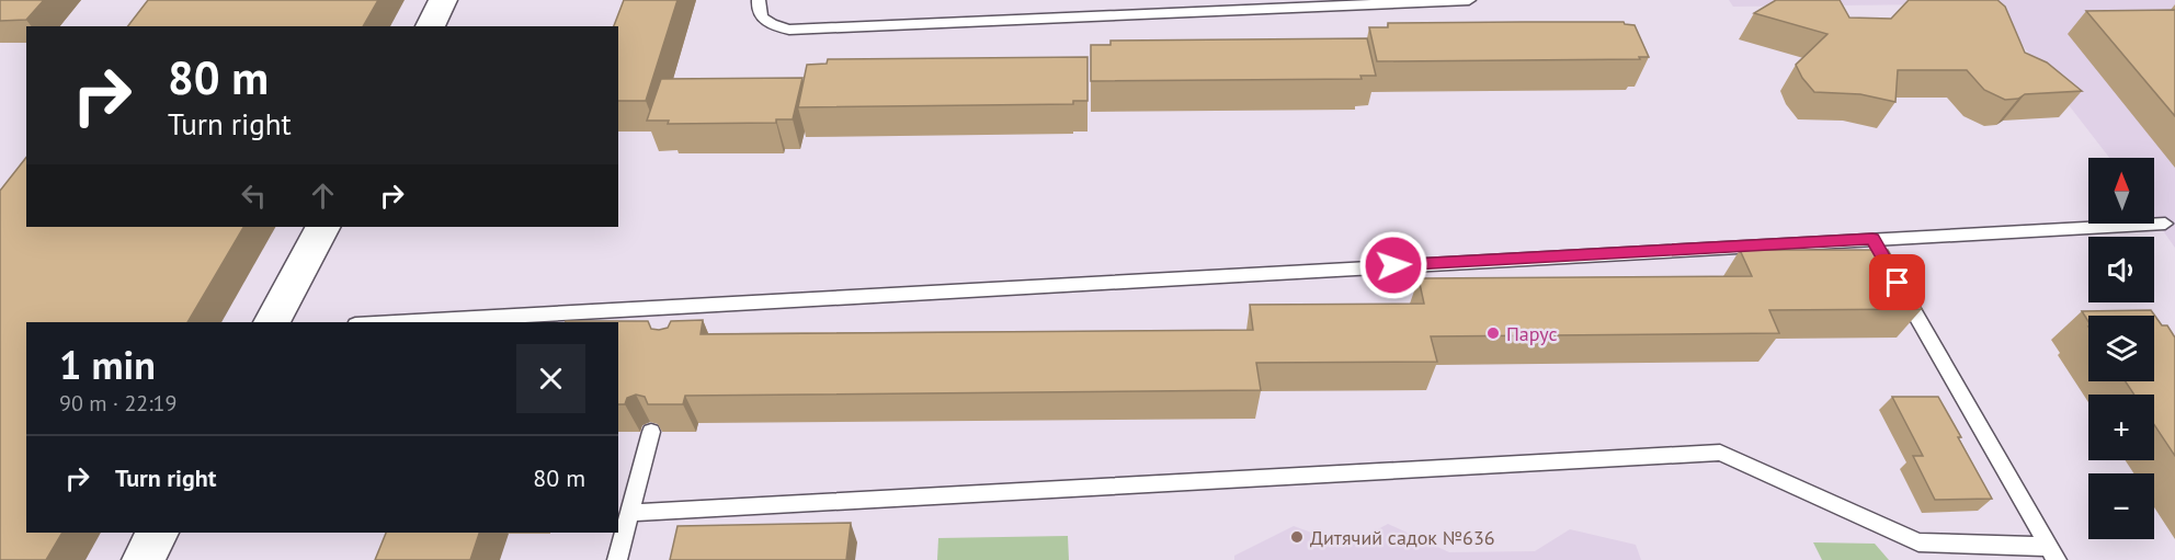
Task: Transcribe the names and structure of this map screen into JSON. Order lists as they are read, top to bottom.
{
  "places": ["Парус", "Дитячий садок №636"],
  "north": "top",
  "page": {
    "turn": ["80 m", "Turn right"],
    "map_buttons": ["+", "−"],
    "heading": ["1 min", "90 m · 22:19"],
    "list": [
      {
        "name": "Turn right",
        "value": "80 m"
      }
    ]
  }
}
